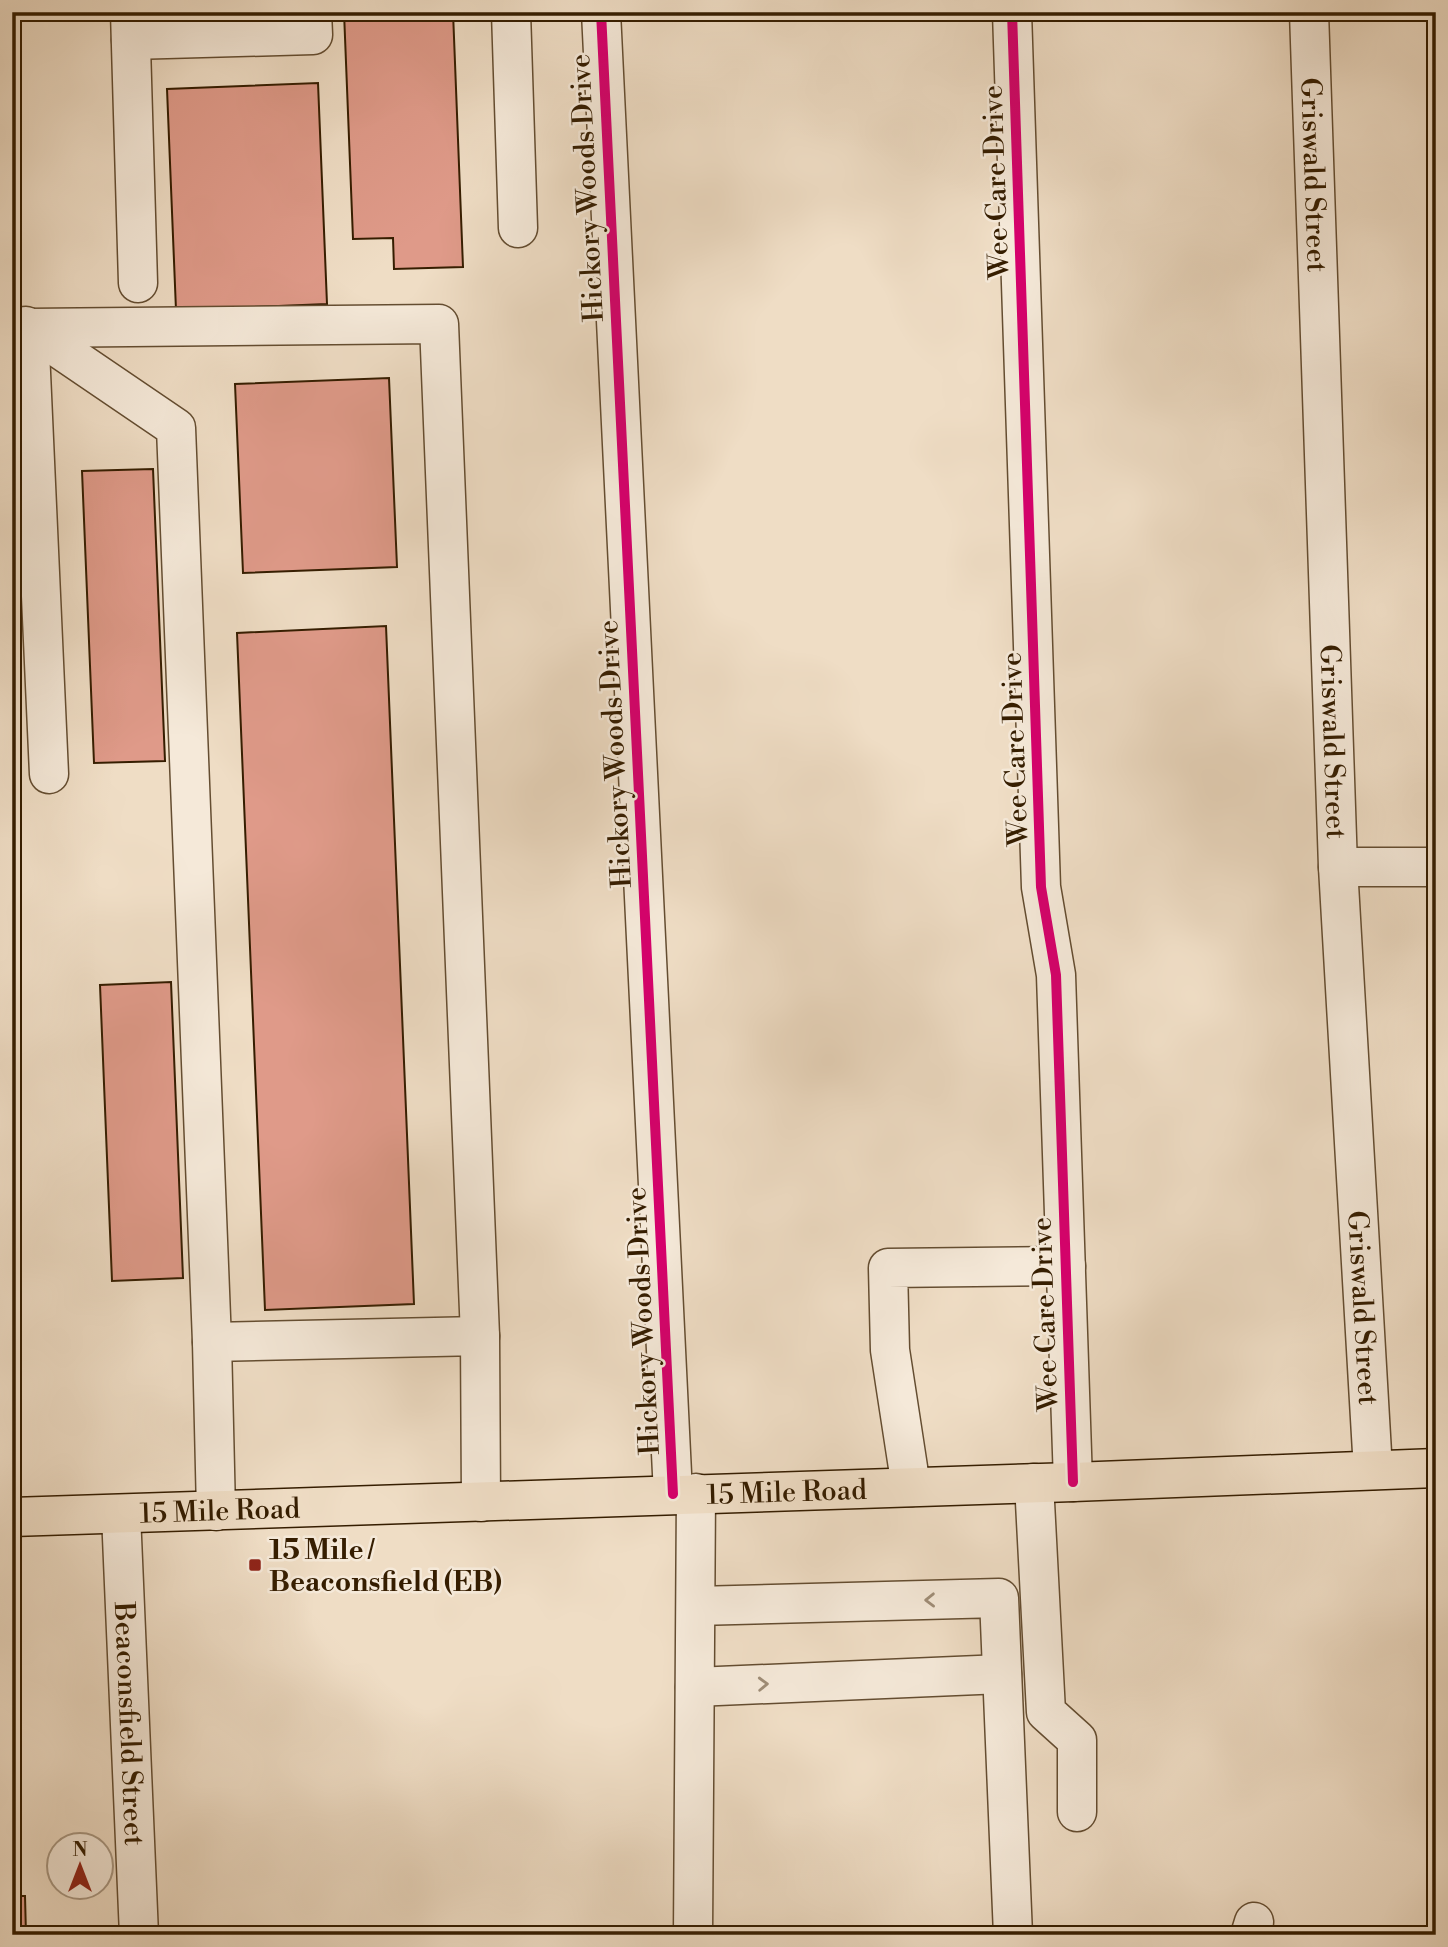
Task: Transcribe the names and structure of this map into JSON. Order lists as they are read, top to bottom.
{
  "streets": {
    "main road": ["15 Mile Road"],
    "street": [
      "Griswald Street",
      "Wee Care Drive",
      "Hickory Woods Drive",
      "Beaconsfield Street"
    ]
  },
  "crossings": [
    ["Griswald Street", "15 Mile Road"],
    ["Wee Care Drive", "15 Mile Road"],
    ["Hickory Woods Drive", "15 Mile Road"],
    ["15 Mile Road", "Beaconsfield Street"]
  ],
  "places": {
    "transit": ["15 Mile / Beaconsfield (EB)"]
  },
  "north": "top"
}
